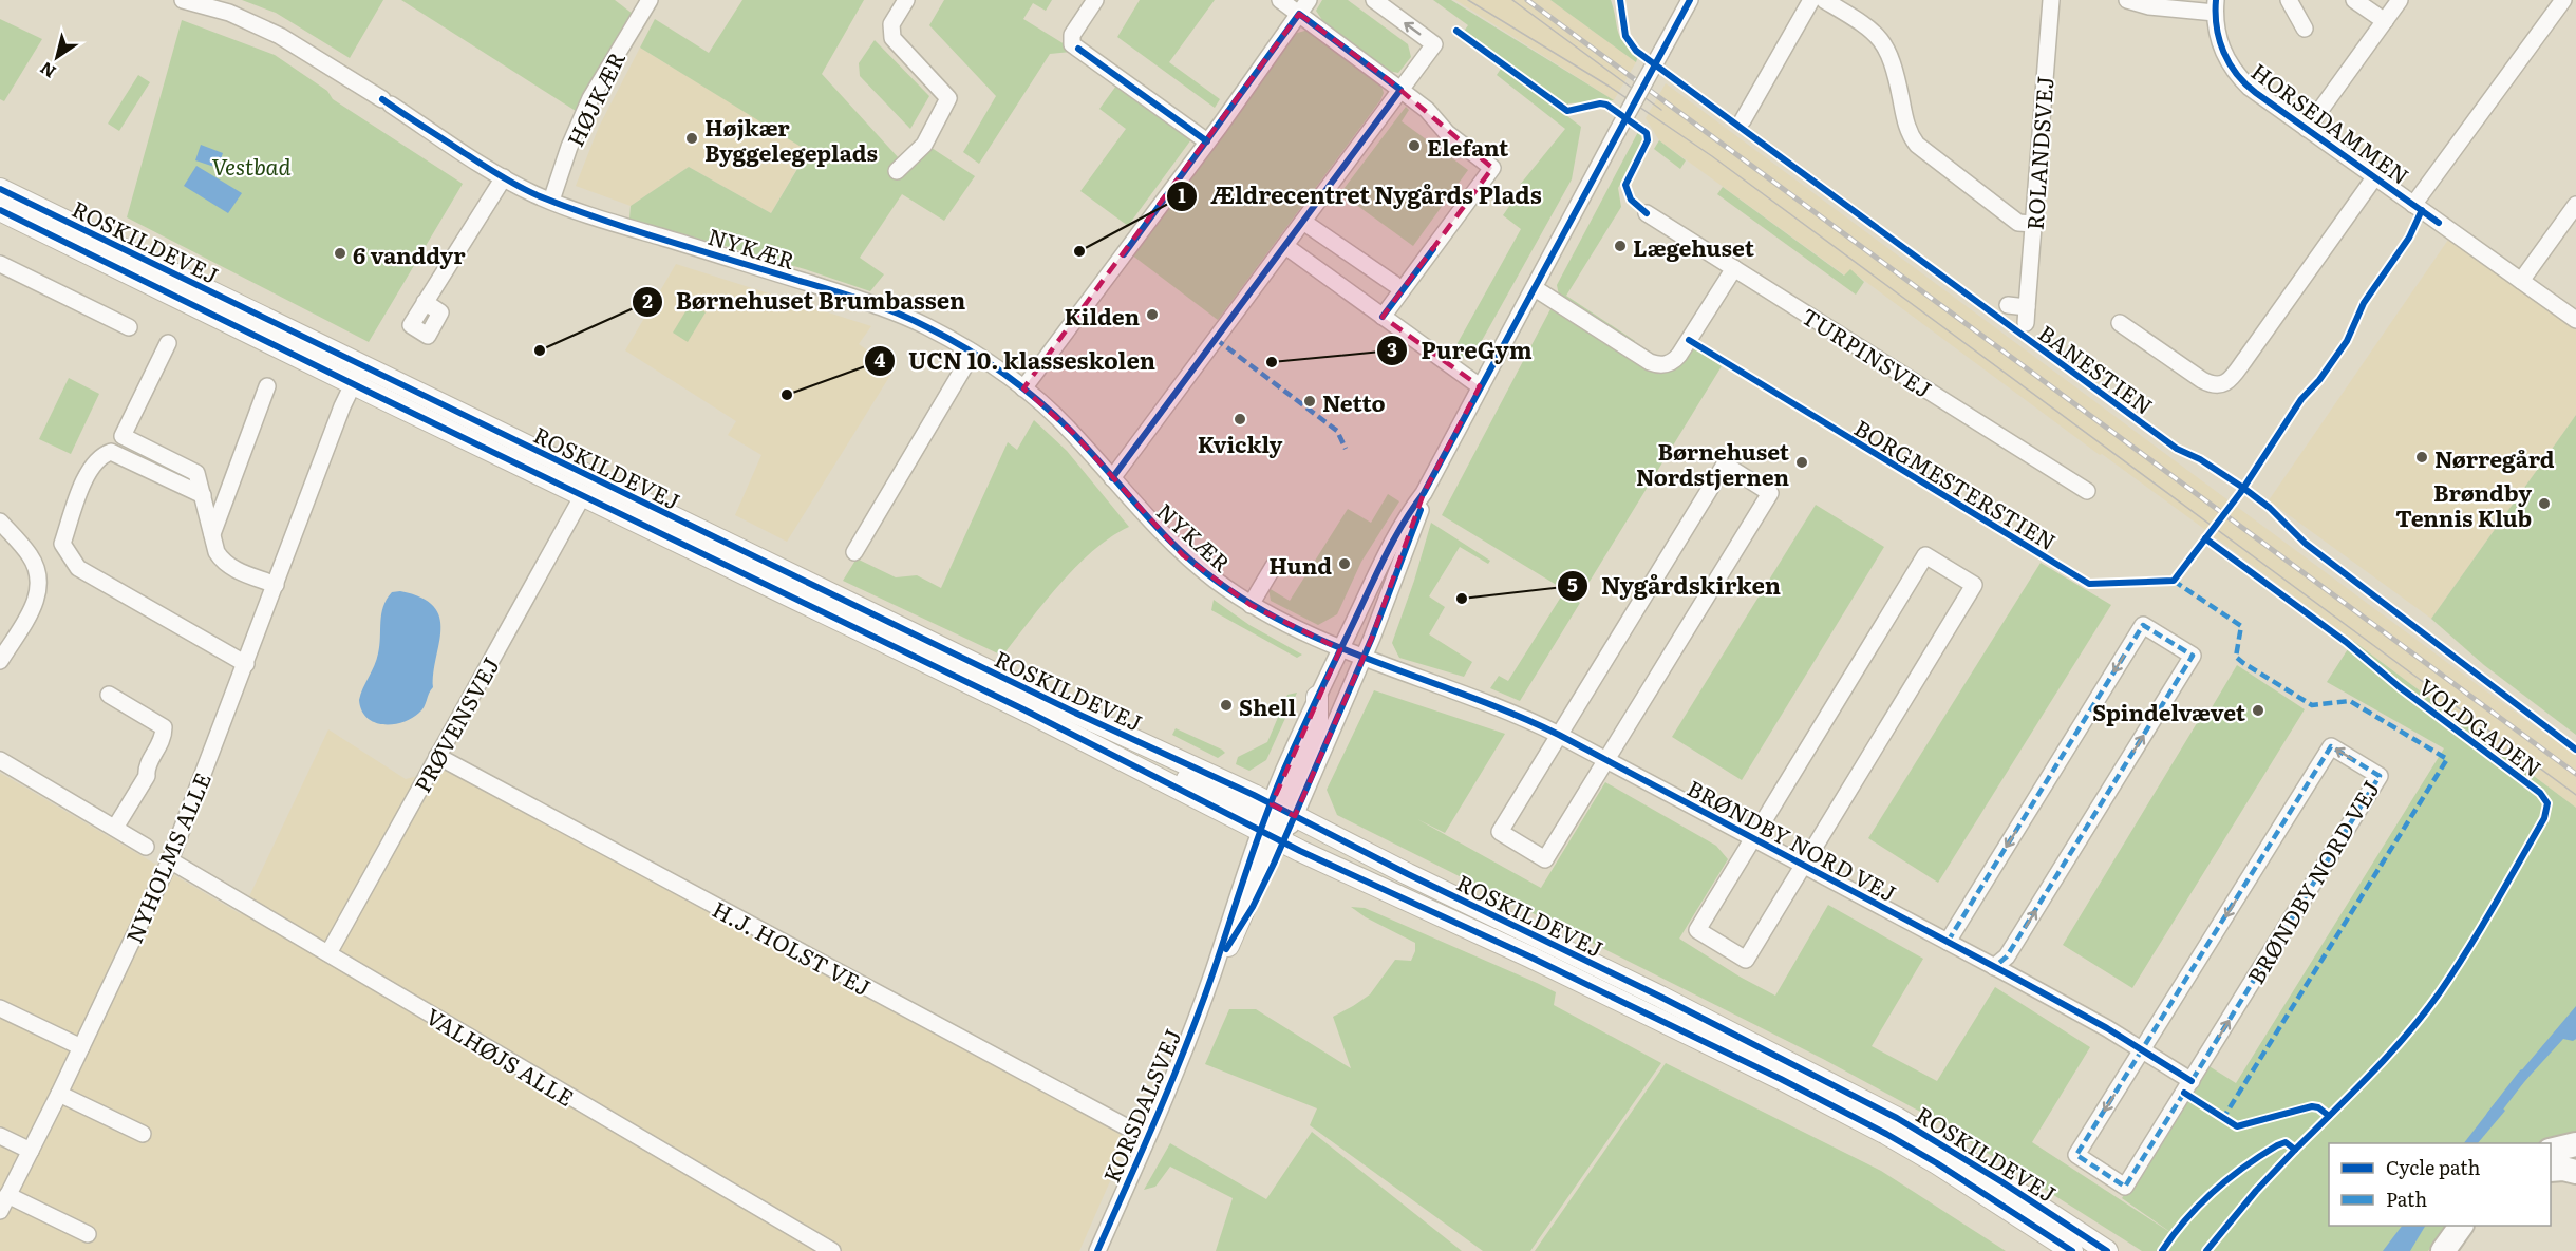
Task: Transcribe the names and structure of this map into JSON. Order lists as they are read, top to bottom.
{
  "streets": {
    "main road": ["ROSKILDEVEJ"],
    "street": [
      "HØJKÆR",
      "HORSEDAMMEN",
      "ROLANDSVEJ",
      "NYKÆR",
      "TURPINSVEJ",
      "PRØVENSVEJ",
      "BRØNDBY NORD VEJ",
      "NYHOLMS ALLE",
      "H.J. HOLST VEJ",
      "VALHØJS ALLE",
      "KORSDALSVEJ"
    ],
    "cycle path": ["BANESTIEN", "BORGMESTERSTIEN", "VOLDGADEN"]
  },
  "crossings": [
    ["HØJKÆR", "NYKÆR"],
    ["ROSKILDEVEJ", "PRØVENSVEJ"],
    ["ROSKILDEVEJ", "NYHOLMS ALLE"],
    ["ROSKILDEVEJ", "KORSDALSVEJ"],
    ["NYKÆR", "BRØNDBY NORD VEJ"],
    ["NYKÆR", "KORSDALSVEJ"],
    ["PRØVENSVEJ", "H.J. HOLST VEJ"],
    ["PRØVENSVEJ", "VALHØJS ALLE"],
    ["BRØNDBY NORD VEJ", "KORSDALSVEJ"],
    ["NYHOLMS ALLE", "VALHØJS ALLE"],
    ["H.J. HOLST VEJ", "KORSDALSVEJ"]
  ],
  "parks": ["Vestbad"],
  "places": [
    "Højkær Byggelegeplads",
    "Elefant",
    "Lægehuset",
    "Ældrecentret Nygårds Plads",
    "6 vanddyr",
    "Kilden",
    "Børnehuset Brumbassen",
    "PureGym",
    "UCN 10. klasseskolen",
    "Netto",
    "Kvickly",
    "Nørregård",
    "Børnehuset Nordstjernen",
    "Brøndby Tennis Klub",
    "Hund",
    "Nygårdskirken",
    "Shell",
    "Spindelvævet"
  ],
  "legend": ["Cycle path", "Path"],
  "north": "bottom left"
}
